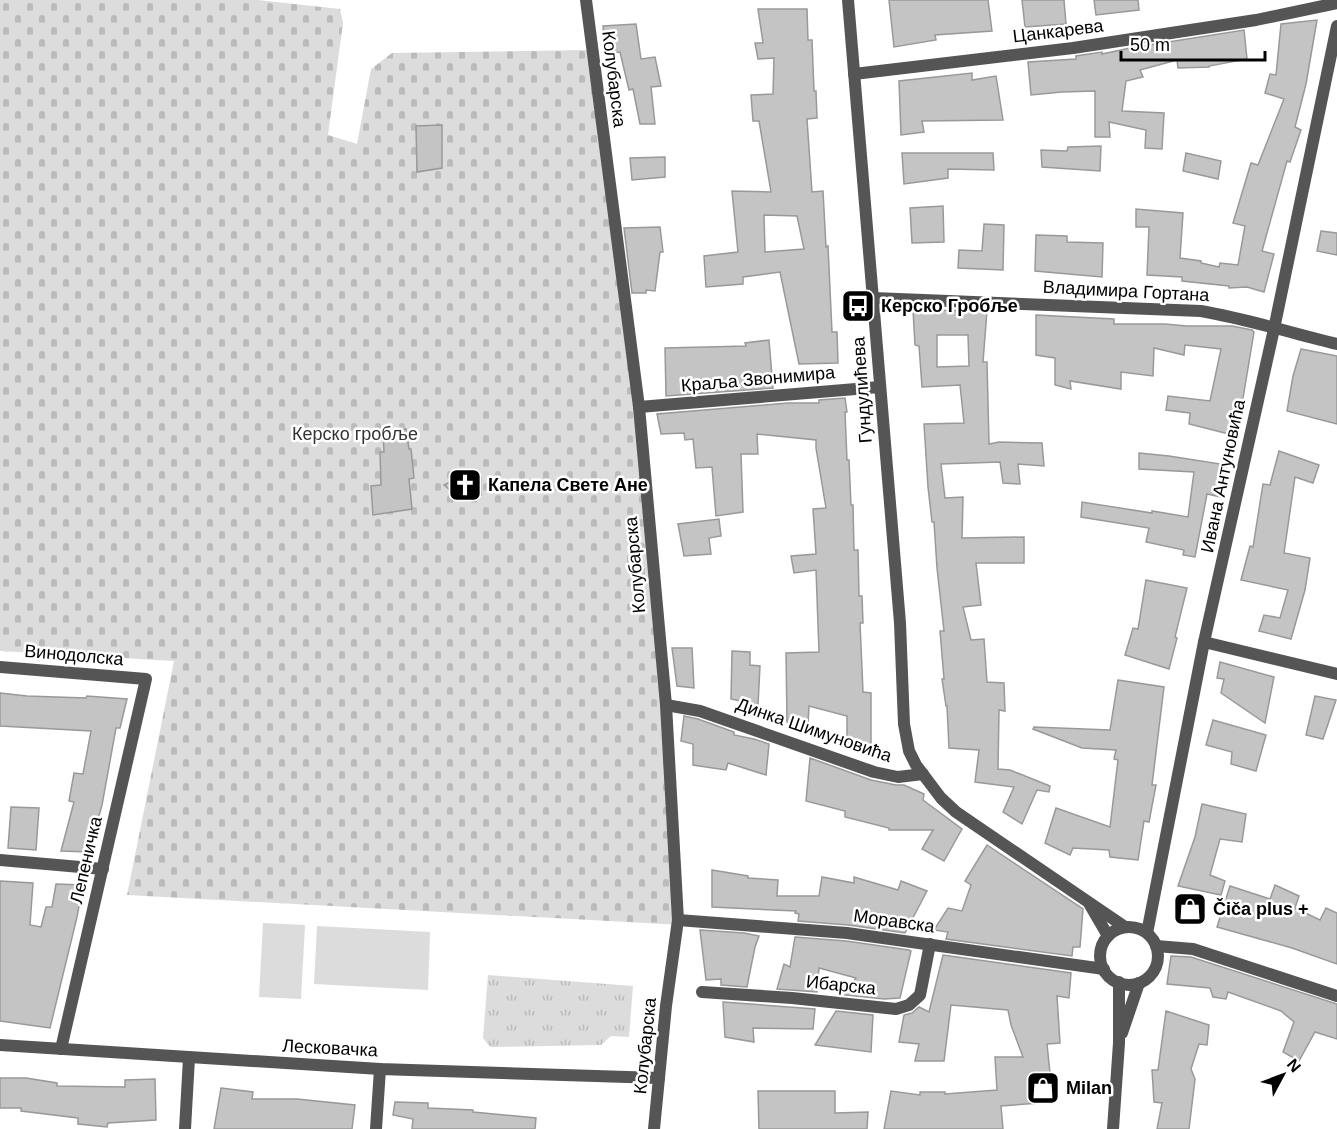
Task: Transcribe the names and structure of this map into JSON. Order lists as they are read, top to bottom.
{
  "streets": {
    "street": [
      "Цанкарева",
      "Колубарска",
      "Владимира Гортана",
      "Краља Звонимира",
      "Гундулићева",
      "Ивана Антуновића",
      "Винодолска",
      "Динка Шимуновића",
      "Лепеничка",
      "Моравска",
      "Ибарска",
      "Лесковачка"
    ]
  },
  "crossings": [
    ["Цанкарева", "Гундулићева"],
    ["Колубарска", "Краља Звонимира"],
    ["Колубарска", "Динка Шимуновића"],
    ["Колубарска", "Моравска"],
    ["Колубарска", "Лесковачка"],
    ["Владимира Гортана", "Гундулићева"],
    ["Владимира Гортана", "Ивана Антуновића"],
    ["Краља Звонимира", "Гундулићева"],
    ["Гундулићева", "Динка Шимуновића"],
    ["Ивана Антуновића", "Моравска"],
    ["Винодолска", "Лепеничка"],
    ["Лепеничка", "Лесковачка"],
    ["Моравска", "Ибарска"]
  ],
  "parks": ["Керско гробље"],
  "places": {
    "bus stop": ["Керско Гробље"],
    "church": ["Капела Свете Ане"],
    "shop": ["Čiča plus +", "Milan"]
  },
  "scale_bar": "50 m",
  "north": "top right"
}
